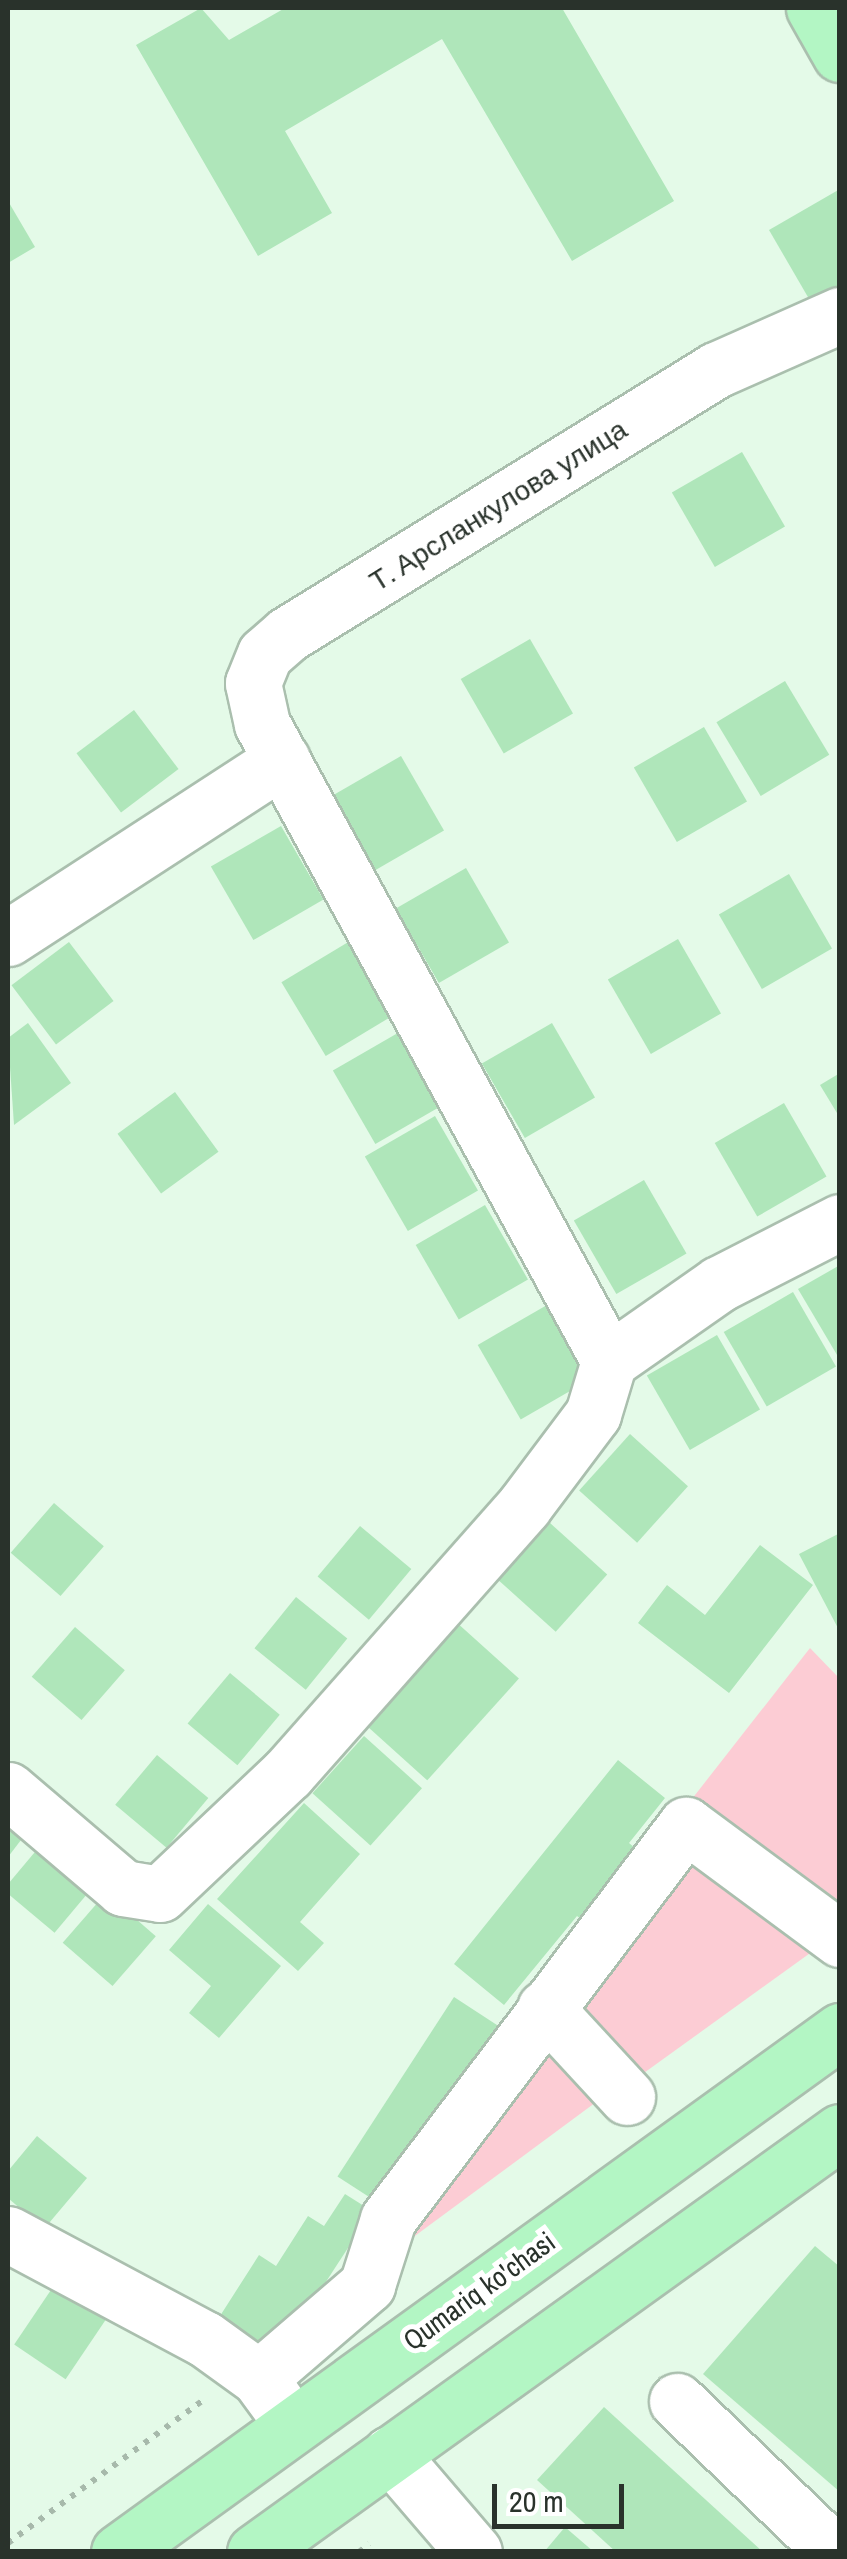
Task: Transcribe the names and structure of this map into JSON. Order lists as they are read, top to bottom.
{
  "streets": {
    "main road": ["Qumariq ko'chasi"],
    "street": ["Т. Арсланкулова улица"]
  },
  "scale_bar": "20 m"
}
